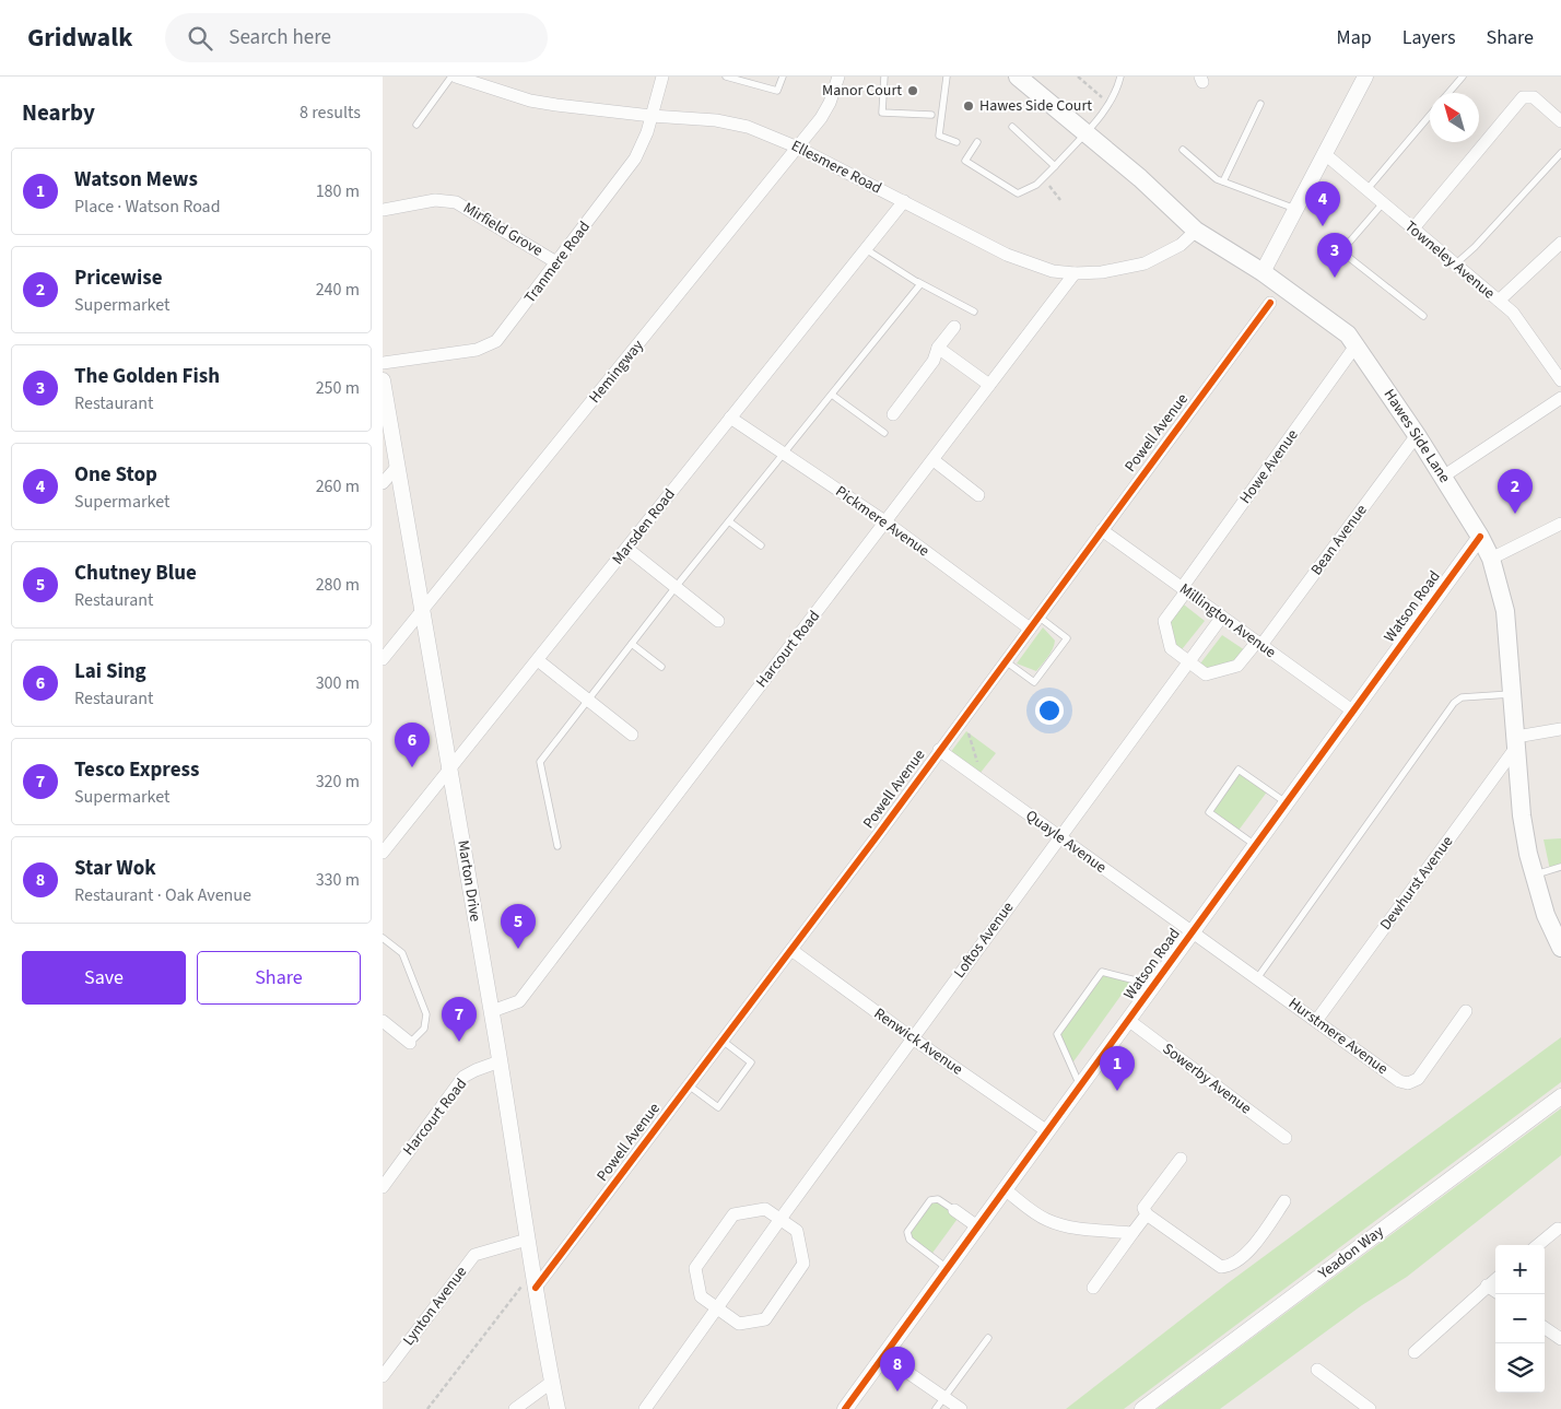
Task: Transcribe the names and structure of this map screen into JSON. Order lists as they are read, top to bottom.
{
  "streets": {
    "main road": ["Hawes Side Lane"],
    "street": [
      "Ellesmere Road",
      "Mirfield Grove",
      "Towneley Avenue",
      "Tranmere Road",
      "Hemingway",
      "Powell Avenue",
      "Howe Avenue",
      "Pickmere Avenue",
      "Marsden Road",
      "Bean Avenue",
      "Watson Road",
      "Millington Avenue",
      "Harcourt Road",
      "Quayle Avenue",
      "Marton Drive",
      "Dewhurst Avenue",
      "Loftos Avenue",
      "Hurstmere Avenue",
      "Renwick Avenue",
      "Sowerby Avenue",
      "Yeadon Way",
      "Lynton Avenue"
    ]
  },
  "crossings": [
    ["Ellesmere Road", "Tranmere Road"],
    ["Ellesmere Road", "Hemingway"],
    ["Ellesmere Road", "Hawes Side Lane"],
    ["Ellesmere Road", "Marsden Road"],
    ["Ellesmere Road", "Harcourt Road"],
    ["Mirfield Grove", "Tranmere Road"],
    ["Hemingway", "Marton Drive"],
    ["Powell Avenue", "Pickmere Avenue"],
    ["Powell Avenue", "Millington Avenue"],
    ["Powell Avenue", "Quayle Avenue"],
    ["Powell Avenue", "Marton Drive"],
    ["Powell Avenue", "Renwick Avenue"],
    ["Hawes Side Lane", "Howe Avenue"],
    ["Hawes Side Lane", "Bean Avenue"],
    ["Hawes Side Lane", "Watson Road"],
    ["Hawes Side Lane", "Dewhurst Avenue"],
    ["Howe Avenue", "Millington Avenue"],
    ["Pickmere Avenue", "Marsden Road"],
    ["Pickmere Avenue", "Harcourt Road"],
    ["Marsden Road", "Marton Drive"],
    ["Bean Avenue", "Millington Avenue"],
    ["Watson Road", "Millington Avenue"],
    ["Watson Road", "Quayle Avenue"],
    ["Watson Road", "Hurstmere Avenue"],
    ["Watson Road", "Renwick Avenue"],
    ["Watson Road", "Sowerby Avenue"],
    ["Millington Avenue", "Loftos Avenue"],
    ["Harcourt Road", "Marton Drive"],
    ["Quayle Avenue", "Loftos Avenue"],
    ["Quayle Avenue", "Hurstmere Avenue"],
    ["Marton Drive", "Lynton Avenue"],
    ["Dewhurst Avenue", "Hurstmere Avenue"],
    ["Loftos Avenue", "Renwick Avenue"]
  ],
  "places": ["Manor Court", "Hawes Side Court"],
  "north": "top left",
  "page": {
    "header": "Gridwalk",
    "search": "Search here",
    "nav": ["Map", "Layers", "Share"],
    "heading": ["Nearby", "8 results"],
    "list": [
      {
        "mark": "1",
        "name": "Watson Mews",
        "note": "Place · Watson Road",
        "value": "180 m"
      },
      {
        "mark": "2",
        "name": "Pricewise",
        "note": "Supermarket",
        "value": "240 m"
      },
      {
        "mark": "3",
        "name": "The Golden Fish",
        "note": "Restaurant",
        "value": "250 m"
      },
      {
        "mark": "4",
        "name": "One Stop",
        "note": "Supermarket",
        "value": "260 m"
      },
      {
        "mark": "5",
        "name": "Chutney Blue",
        "note": "Restaurant",
        "value": "280 m"
      },
      {
        "mark": "6",
        "name": "Lai Sing",
        "note": "Restaurant",
        "value": "300 m"
      },
      {
        "mark": "7",
        "name": "Tesco Express",
        "note": "Supermarket",
        "value": "320 m"
      },
      {
        "mark": "8",
        "name": "Star Wok",
        "note": "Restaurant · Oak Avenue",
        "value": "330 m"
      }
    ],
    "pins": [
      "4",
      "3",
      "2",
      "6",
      "5",
      "7",
      "1",
      "8"
    ],
    "buttons": ["Save", "Share"],
    "map_buttons": ["+", "−"]
  }
}
